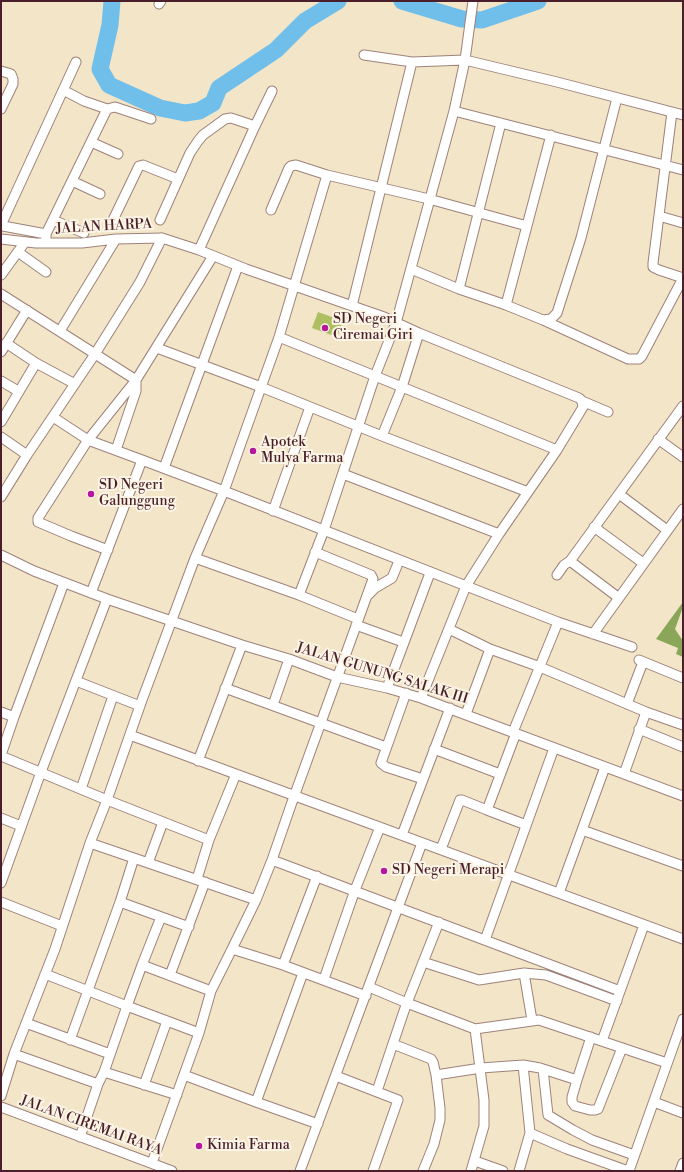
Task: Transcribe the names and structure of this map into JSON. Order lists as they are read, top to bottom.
{
  "streets": {
    "street": ["JALAN HARPA", "JALAN GUNUNG SALAK III", "JALAN CIREMAI RAYA"]
  },
  "places": [
    "SD Negeri Ciremai Giri",
    "Apotek Mulya Farma",
    "SD Negeri Galunggung",
    "SD Negeri Merapi",
    "Kimia Farma"
  ]
}
